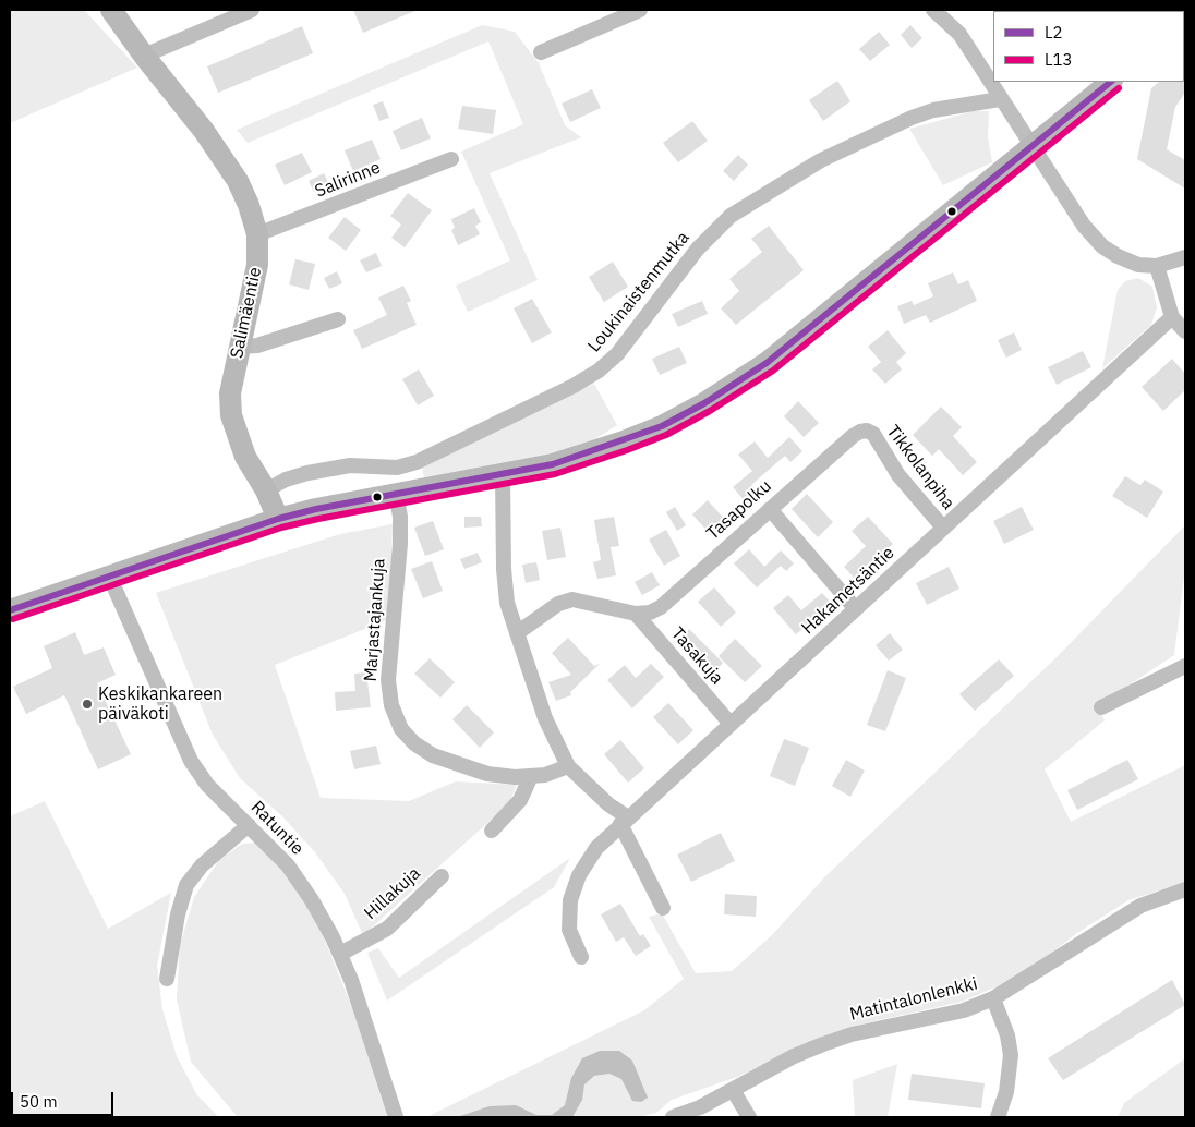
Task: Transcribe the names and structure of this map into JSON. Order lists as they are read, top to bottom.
{
  "streets": {
    "street": [
      "Salirinne",
      "Loukinaistenmutka",
      "Salimäentie",
      "Tikkolanpiha",
      "Tasapolku",
      "Hakametsäntie",
      "Marjastajankuja",
      "Tasakuja",
      "Ratuntie",
      "Hillakuja",
      "Matintalonlenkki"
    ]
  },
  "crossings": [
    ["Salirinne", "Salimäentie"],
    ["Loukinaistenmutka", "Salimäentie"],
    ["Tikkolanpiha", "Tasapolku"],
    ["Tikkolanpiha", "Hakametsäntie"],
    ["Tasapolku", "Tasakuja"],
    ["Hakametsäntie", "Tasakuja"],
    ["Ratuntie", "Hillakuja"]
  ],
  "places": ["Keskikankareen päiväkoti"],
  "lines": ["transit line L2", "transit line L13"],
  "legend": ["L2", "L13"],
  "scale_bar": "50 m"
}
